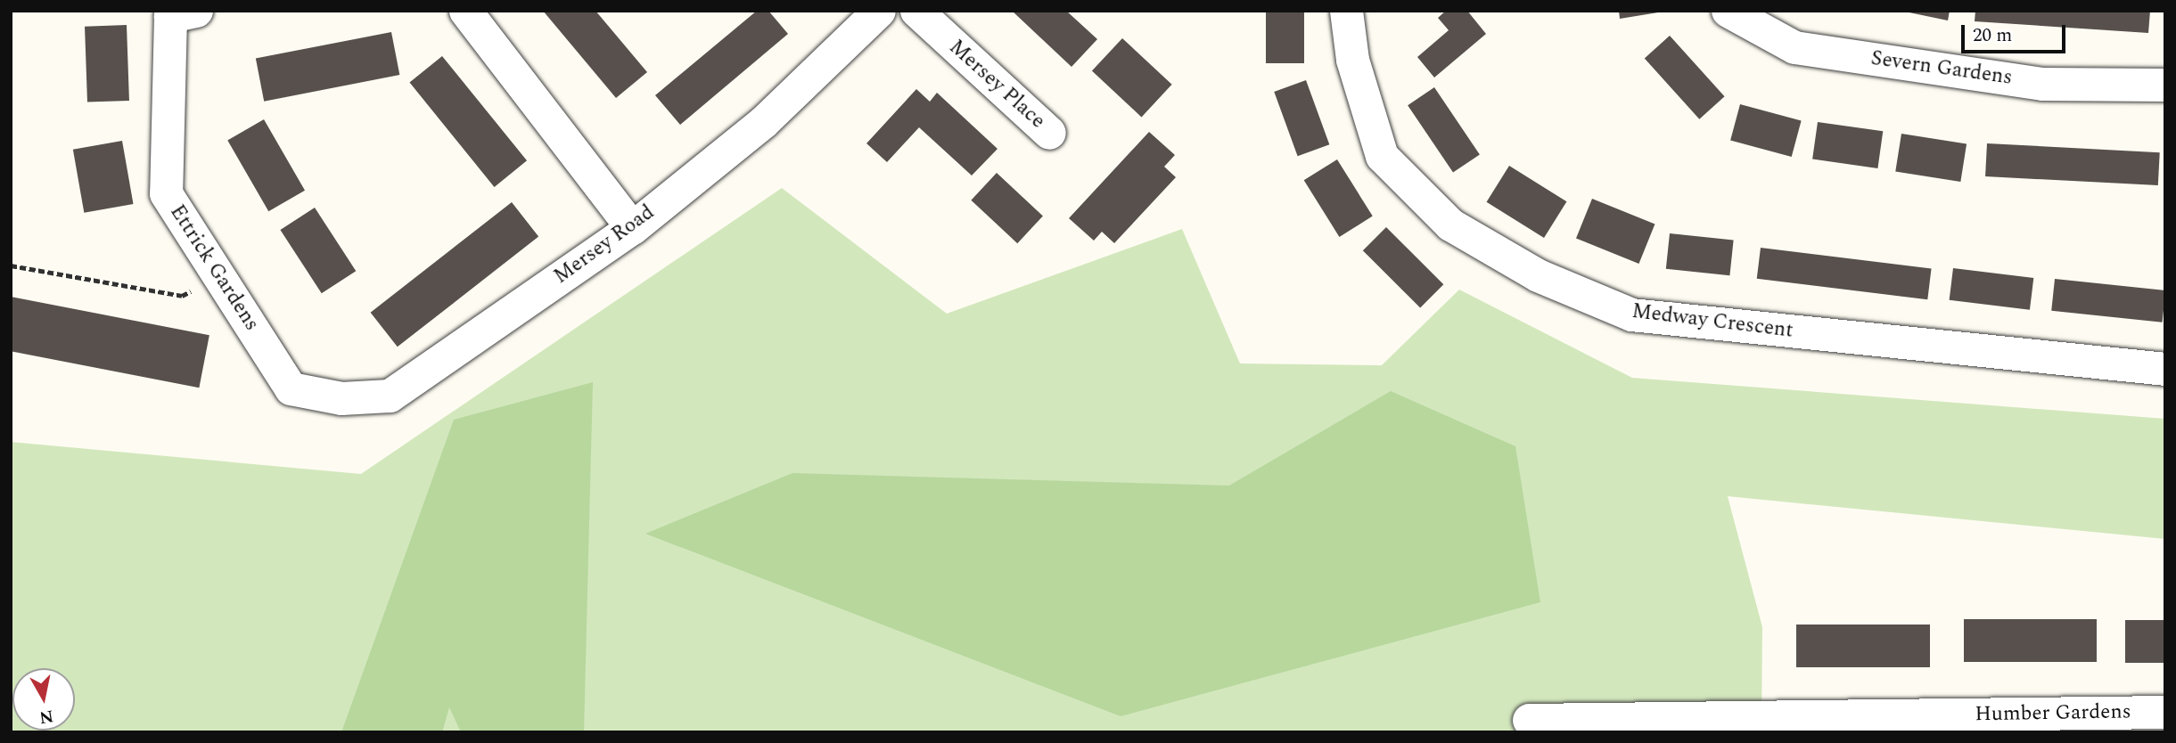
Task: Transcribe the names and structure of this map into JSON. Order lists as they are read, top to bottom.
{
  "streets": {
    "street": [
      "Severn Gardens",
      "Mersey Place",
      "Mersey Road",
      "Ettrick Gardens",
      "Medway Crescent",
      "Humber Gardens"
    ]
  },
  "crossings": [
    ["Mersey Road", "Ettrick Gardens"]
  ],
  "scale_bar": "20 m",
  "north": "bottom"
}
